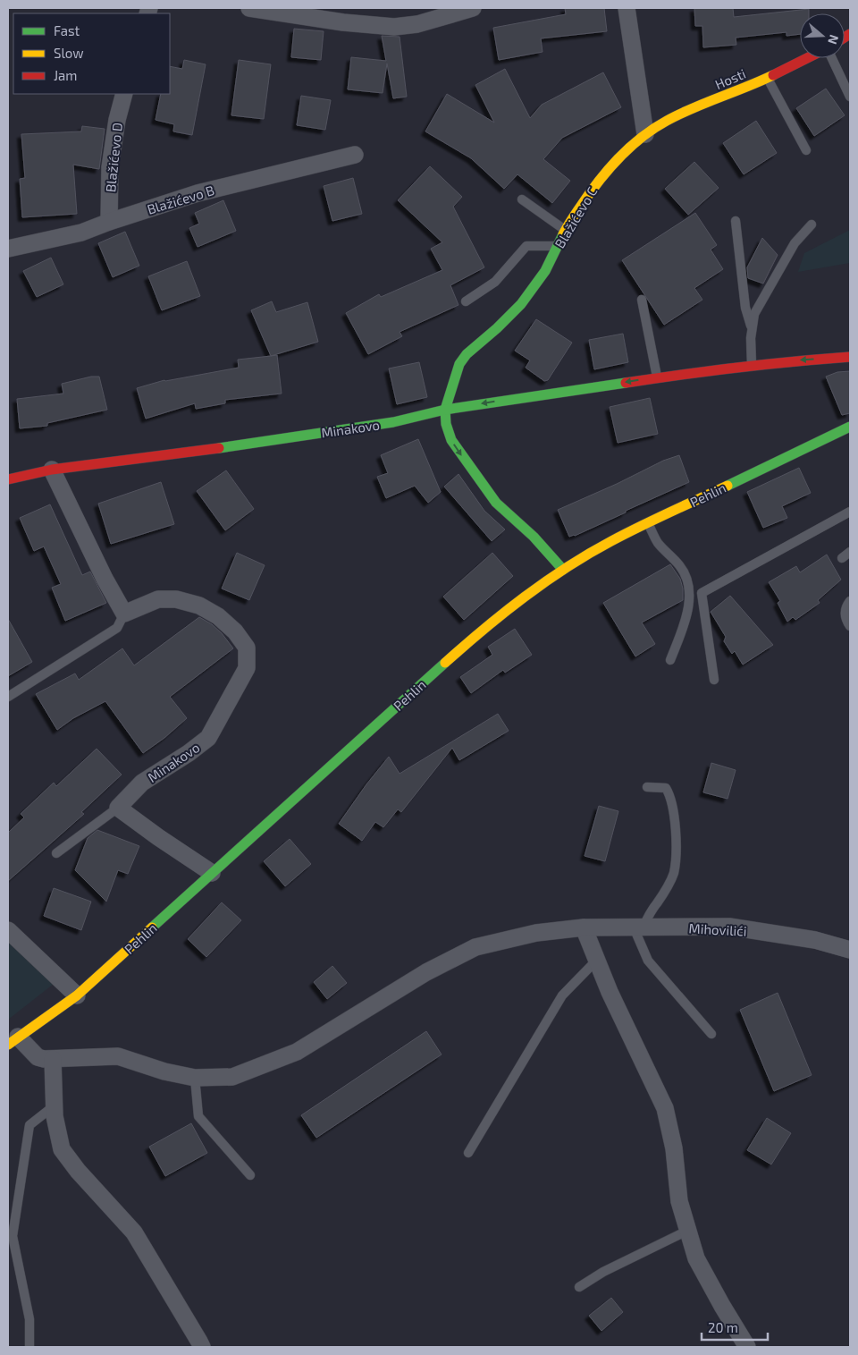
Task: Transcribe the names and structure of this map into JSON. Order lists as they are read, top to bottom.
{
  "streets": {
    "street": [
      "Hosti",
      "Blažićevo D",
      "Blažićevo B",
      "Blažićevo C",
      "Minakovo",
      "Pehlin",
      "Mihovilići"
    ]
  },
  "crossings": [
    ["Hosti", "Blažićevo C"],
    ["Blažićevo D", "Blažićevo B"],
    ["Blažićevo C", "Minakovo"],
    ["Pehlin", "Mihovilići"]
  ],
  "legend": ["Fast", "Slow", "Jam"],
  "scale_bar": "20 m",
  "north": "right"
}
